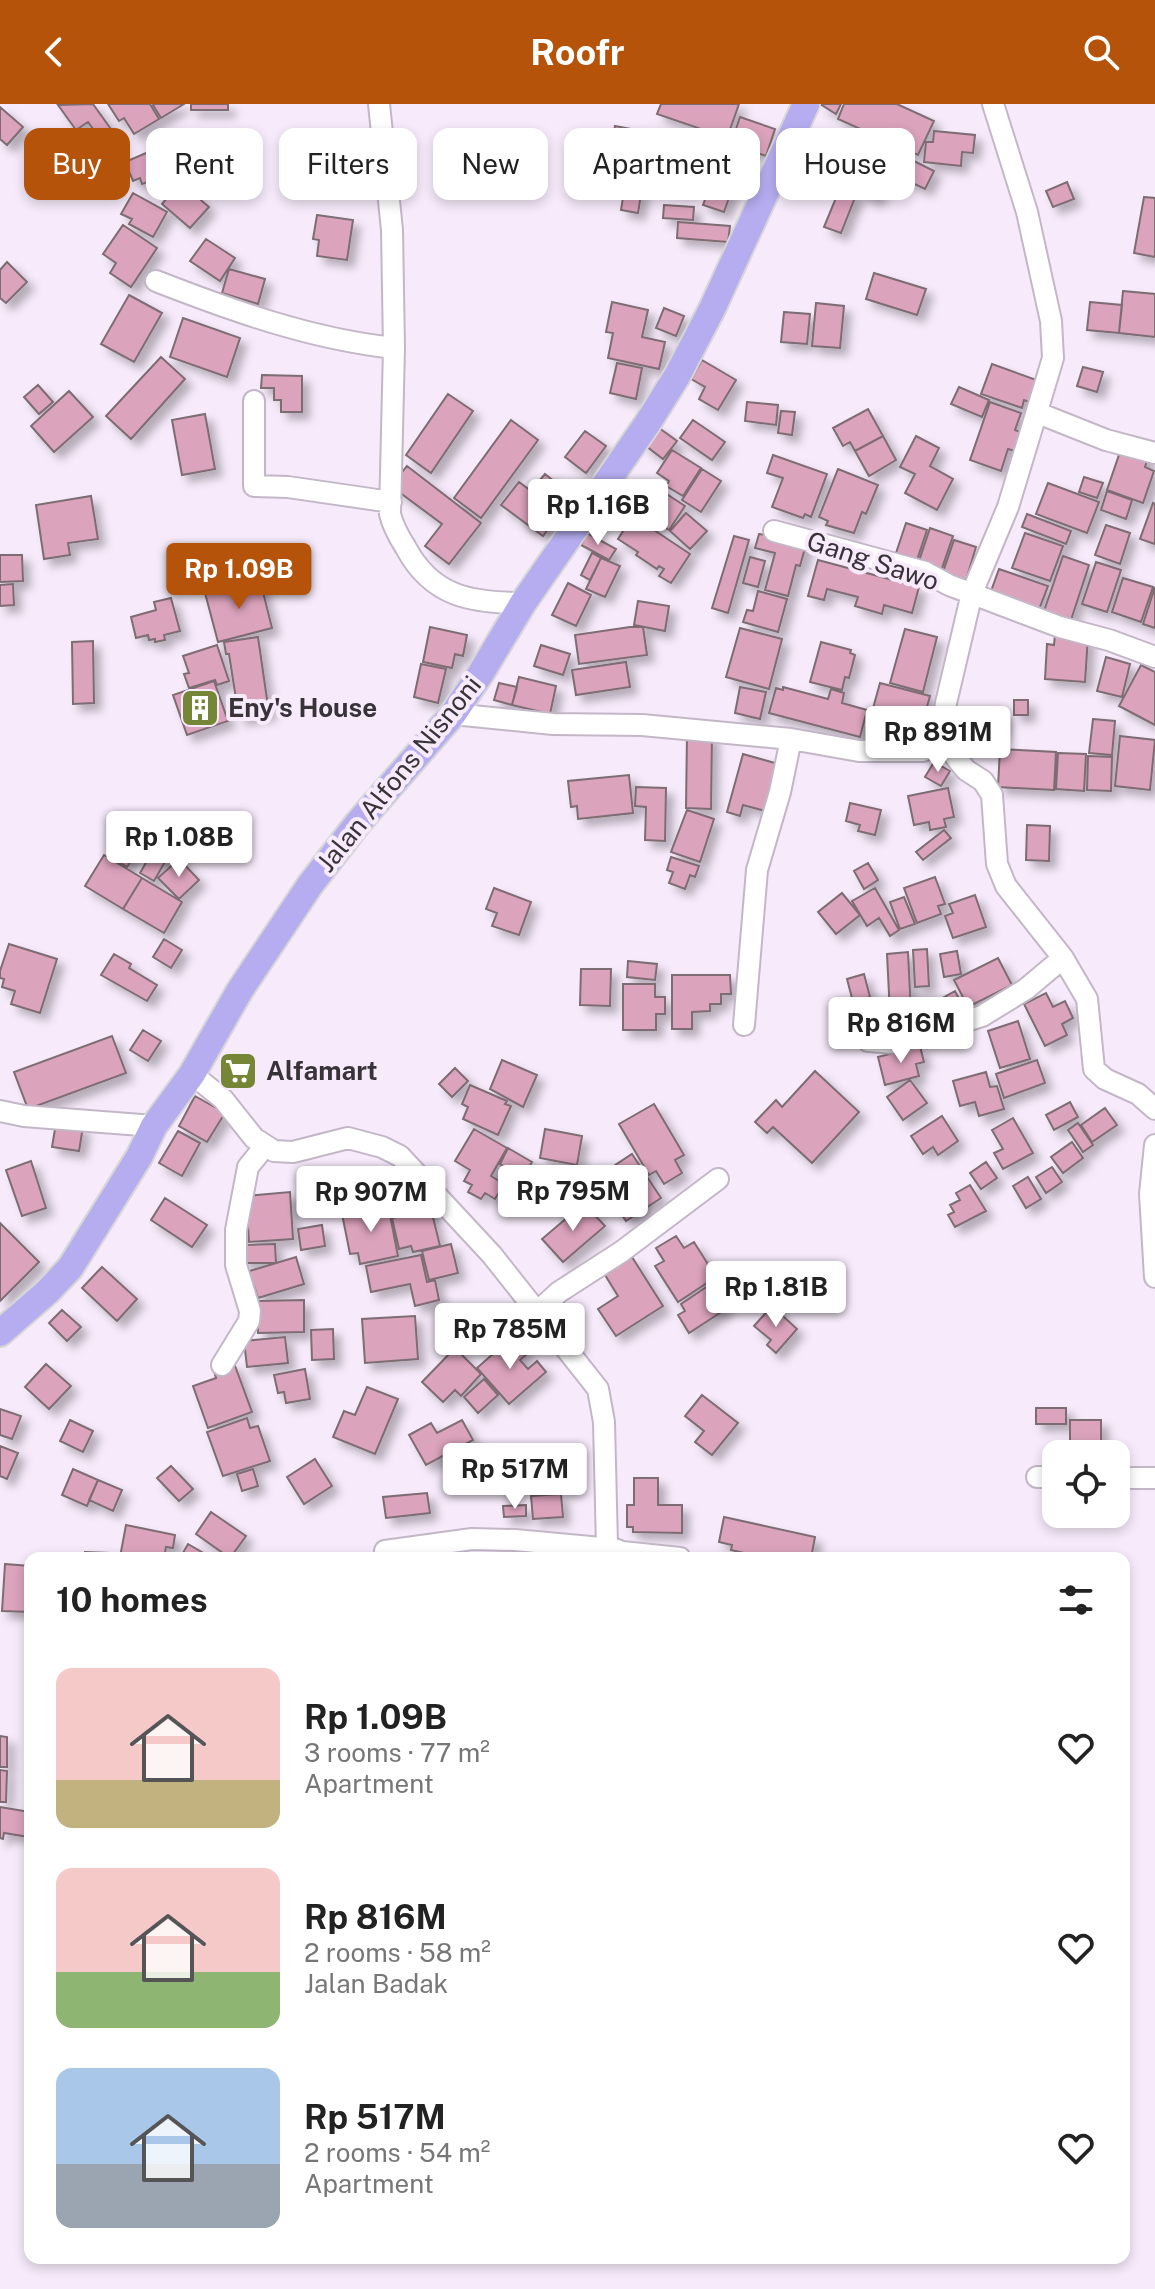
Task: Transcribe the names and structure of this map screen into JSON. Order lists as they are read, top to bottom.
{
  "streets": {
    "main road": ["Jalan Alfons Nisnoni"],
    "street": ["Gang Sawo"]
  },
  "places": {
    "building": ["Eny's House"],
    "supermarket": ["Alfamart"]
  },
  "page": {
    "header": "Roofr",
    "chip": [
      "Buy",
      "Rent",
      "Filters",
      "New",
      "Apartment",
      "House"
    ],
    "price": [
      "Rp 1.16B",
      "Rp 1.09B",
      "Rp 891M",
      "Rp 1.08B",
      "Rp 816M",
      "Rp 795M",
      "Rp 907M",
      "Rp 1.81B",
      "Rp 785M",
      "Rp 517M"
    ],
    "heading": "10 homes",
    "list": [
      {
        "name": "Rp 1.09B",
        "note": "3 rooms · 77 m² · Apartment"
      },
      {
        "name": "Rp 816M",
        "note": "2 rooms · 58 m² · Jalan Badak"
      },
      {
        "name": "Rp 517M",
        "note": "2 rooms · 54 m² · Apartment"
      }
    ]
  }
}
